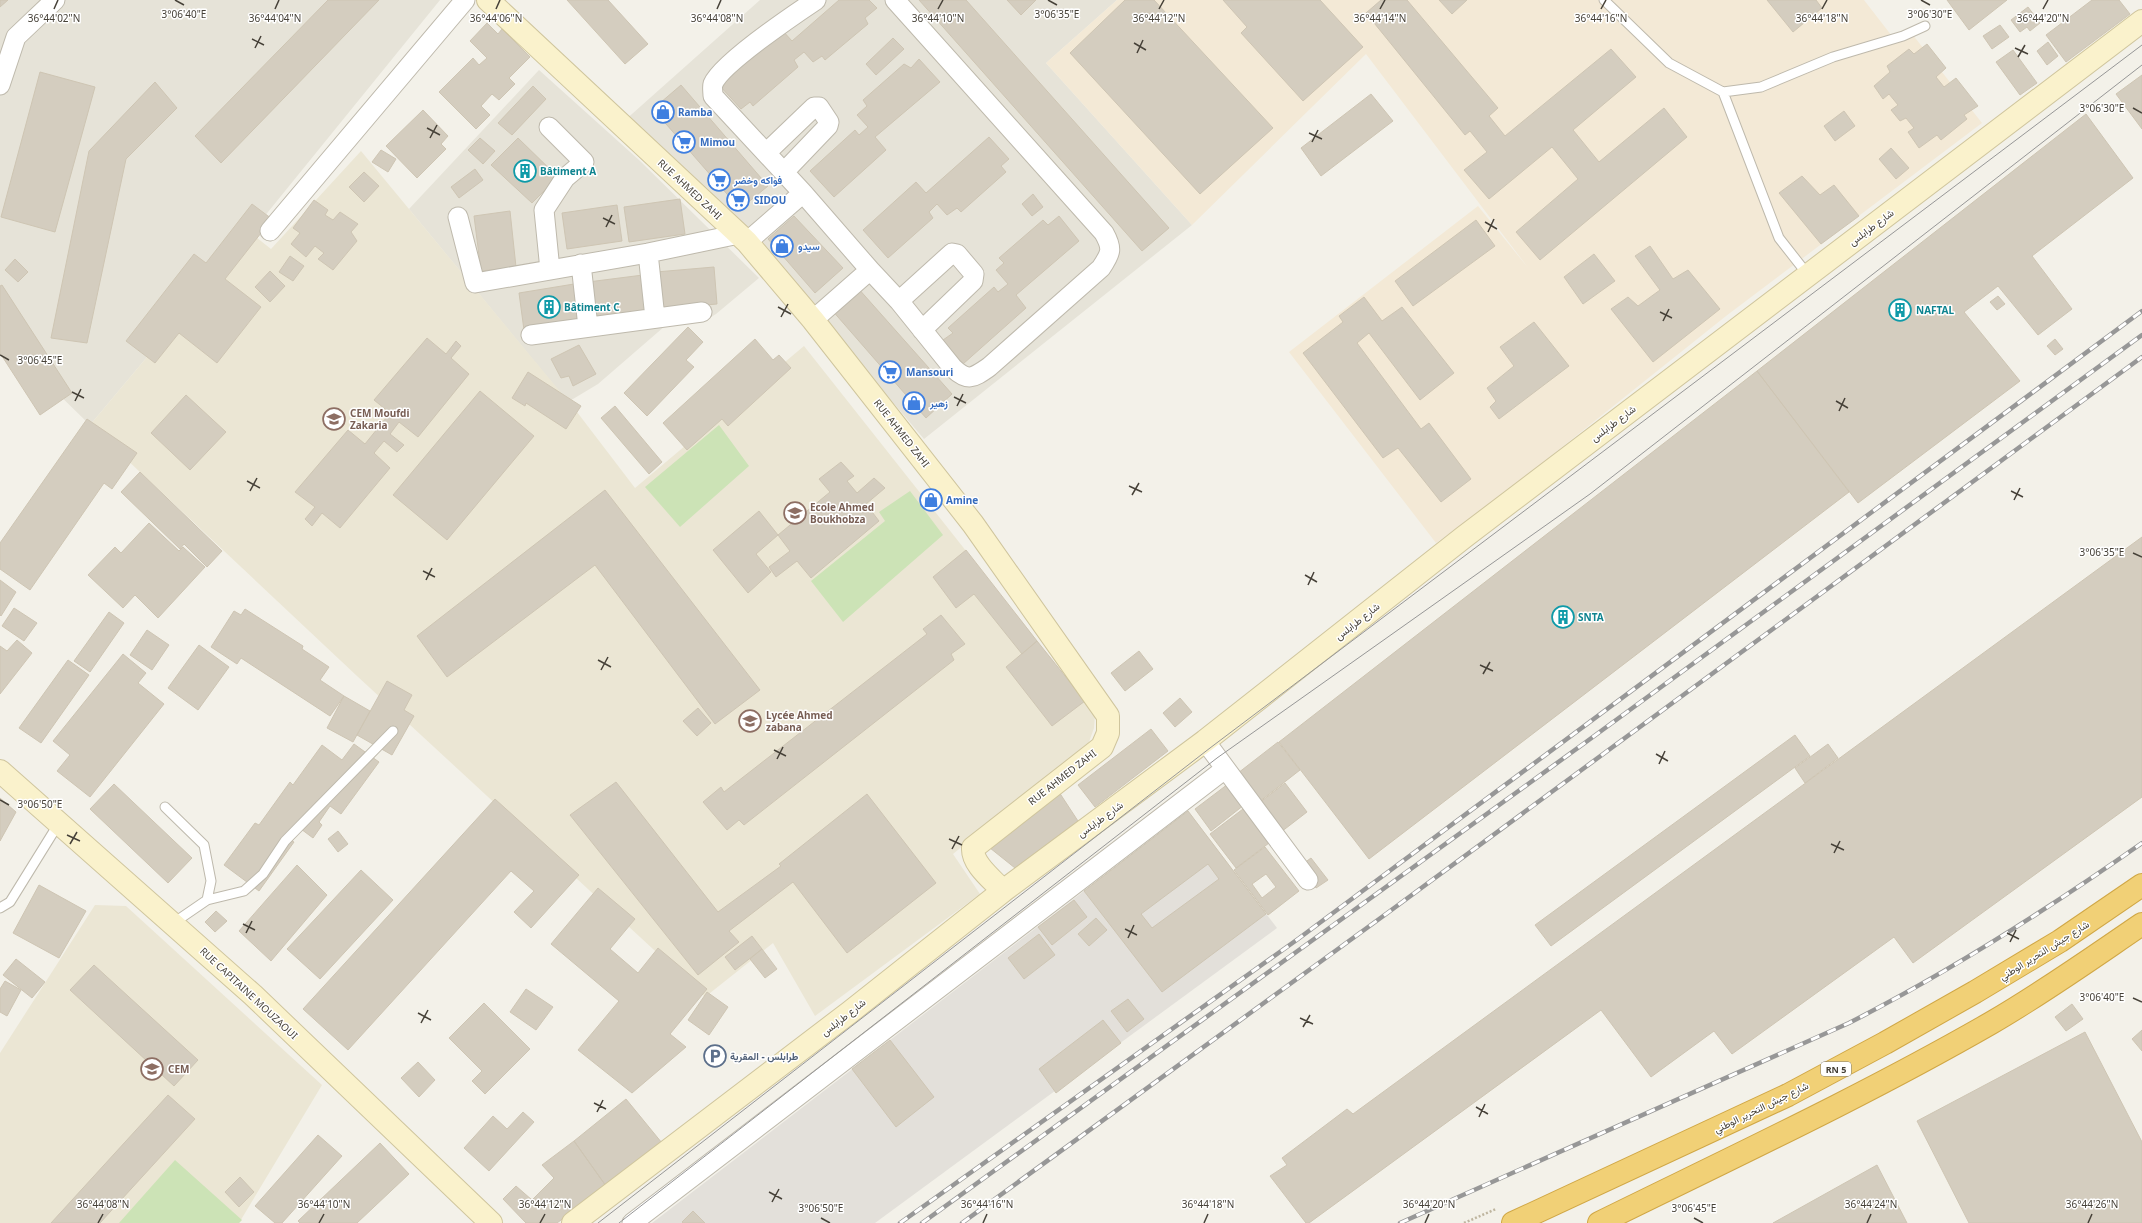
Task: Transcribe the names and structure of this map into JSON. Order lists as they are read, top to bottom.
{
  "streets": {
    "highway": ["شارع جيش التحرير الوطني", "RN 5"],
    "main road": ["RUE AHMED ZAHI", "شارع طرابلس", "RUE CAPITAINE MOUZAOUI"]
  },
  "crossings": [
    ["RUE AHMED ZAHI", "شارع طرابلس"]
  ],
  "places": {
    "shop": [
      "Ramba",
      "سيدو",
      "زهير",
      "Amine"
    ],
    "supermarket": [
      "Mimou",
      "فواكه وخضر",
      "SIDOU",
      "Mansouri"
    ],
    "building": [
      "Bâtiment A",
      "Bâtiment C",
      "NAFTAL",
      "SNTA"
    ],
    "school or university": [
      "CEM Moufdi Zakaria",
      "Ecole Ahmed Boukhobza",
      "Lycée Ahmed zabana",
      "CEM"
    ],
    "parking": ["طرابلس - المقرية"]
  },
  "coordinates": [
    "3°06'30\"E",
    "3°06'40\"E",
    "3°06'35\"E",
    "36°44'02\"N",
    "36°44'04\"N",
    "36°44'06\"N",
    "36°44'08\"N",
    "36°44'10\"N",
    "36°44'12\"N",
    "36°44'14\"N",
    "36°44'16\"N",
    "36°44'18\"N",
    "36°44'20\"N",
    "3°06'45\"E",
    "3°06'50\"E",
    "36°44'24\"N",
    "36°44'26\"N"
  ]
}
